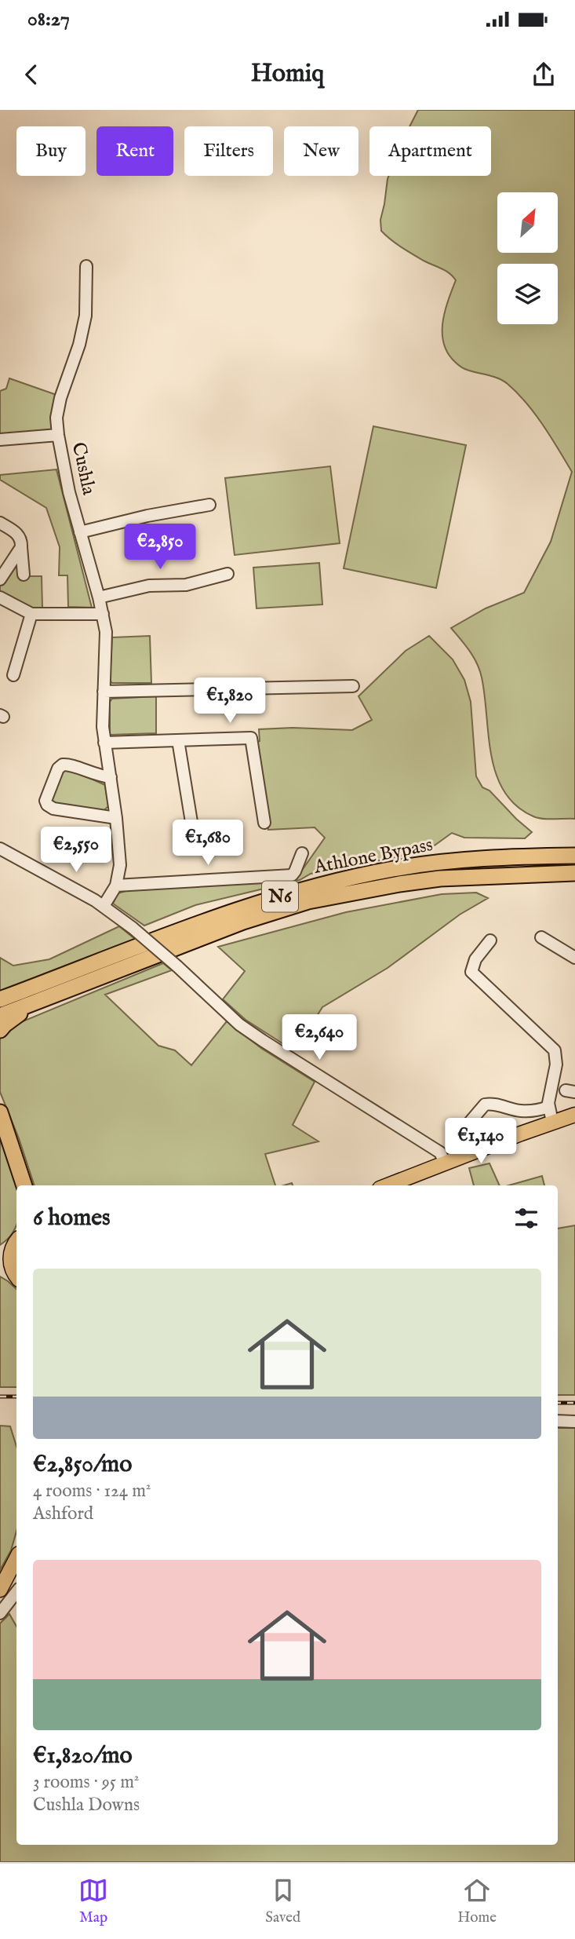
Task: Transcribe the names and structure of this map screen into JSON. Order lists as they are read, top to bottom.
{
  "streets": {
    "highway": ["Athlone Bypass", "N6"],
    "street": ["Cushla"]
  },
  "north": "top right",
  "page": {
    "status": "08:27",
    "header": "Homiq",
    "chip": [
      "Buy",
      "Rent",
      "Filters",
      "New",
      "Apartment"
    ],
    "price": [
      "€2,850",
      "€1,820",
      "€1,680",
      "€2,550",
      "€2,640",
      "€1,140"
    ],
    "heading": "6 homes",
    "list": [
      {
        "name": "€2,850/mo",
        "note": "4 rooms · 124 m² · Ashford"
      },
      {
        "name": "€1,820/mo",
        "note": "3 rooms · 95 m² · Cushla Downs"
      }
    ],
    "tabs": ["Map", "Saved", "Home"]
  }
}
